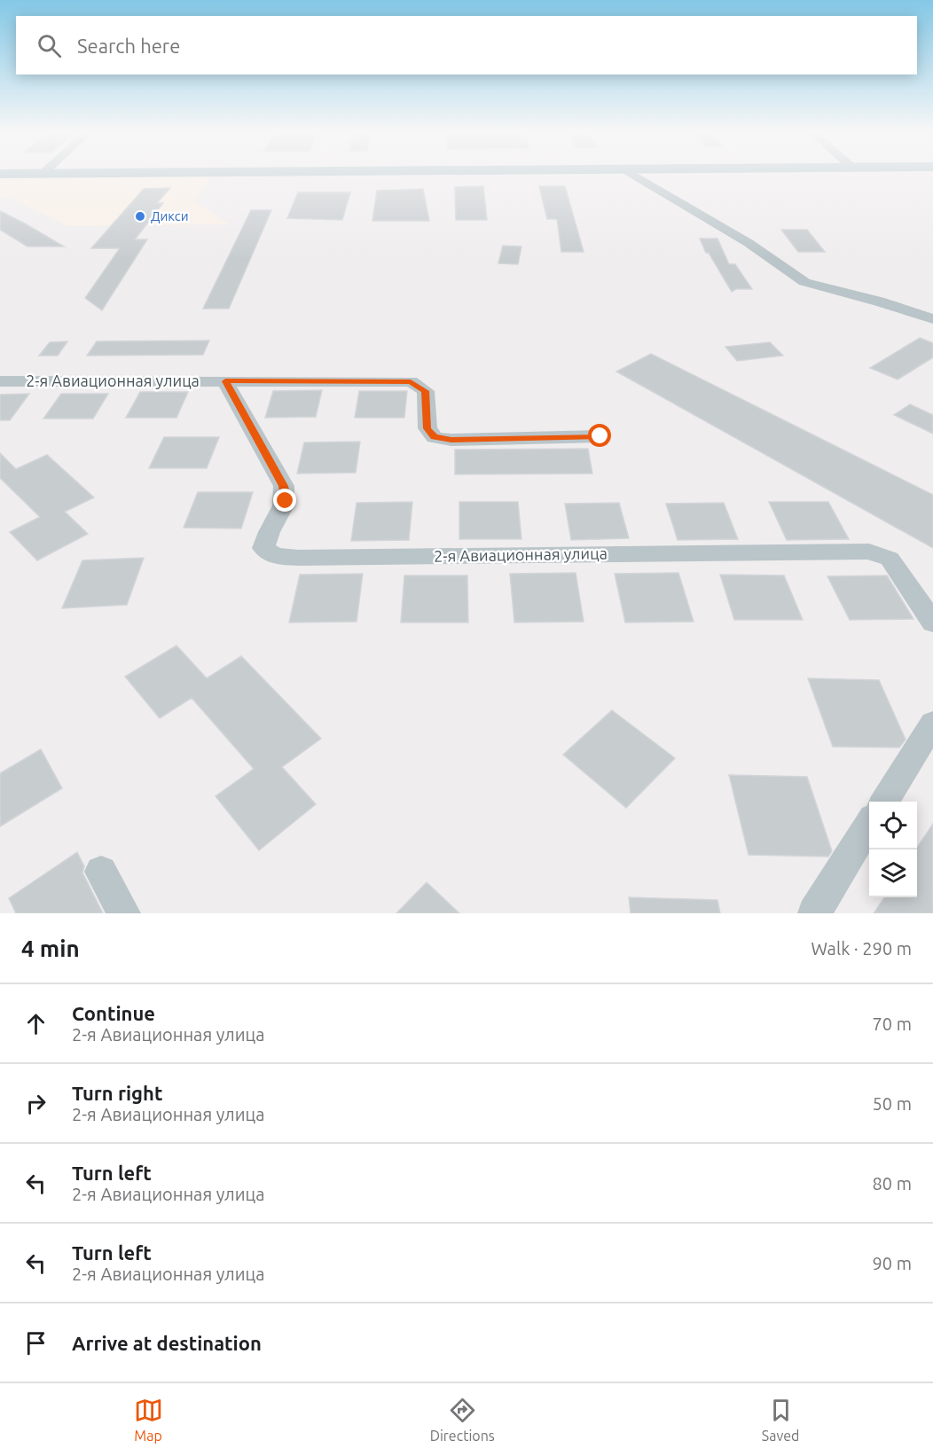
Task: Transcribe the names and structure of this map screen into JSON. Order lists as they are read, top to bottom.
{
  "streets": {
    "street": ["2-я Авиационная улица"]
  },
  "places": ["Дикси"],
  "page": {
    "search": "Search here",
    "heading": ["4 min", "Walk · 290 m"],
    "list": [
      ["Continue", "2-я Авиационная улица", "70 m"],
      ["Turn right", "2-я Авиационная улица", "50 m"],
      ["Turn left", "2-я Авиационная улица", "80 m"],
      ["Turn left", "2-я Авиационная улица", "90 m"],
      "Arrive at destination"
    ],
    "nav": ["Map", "Directions", "Saved"]
  }
}
